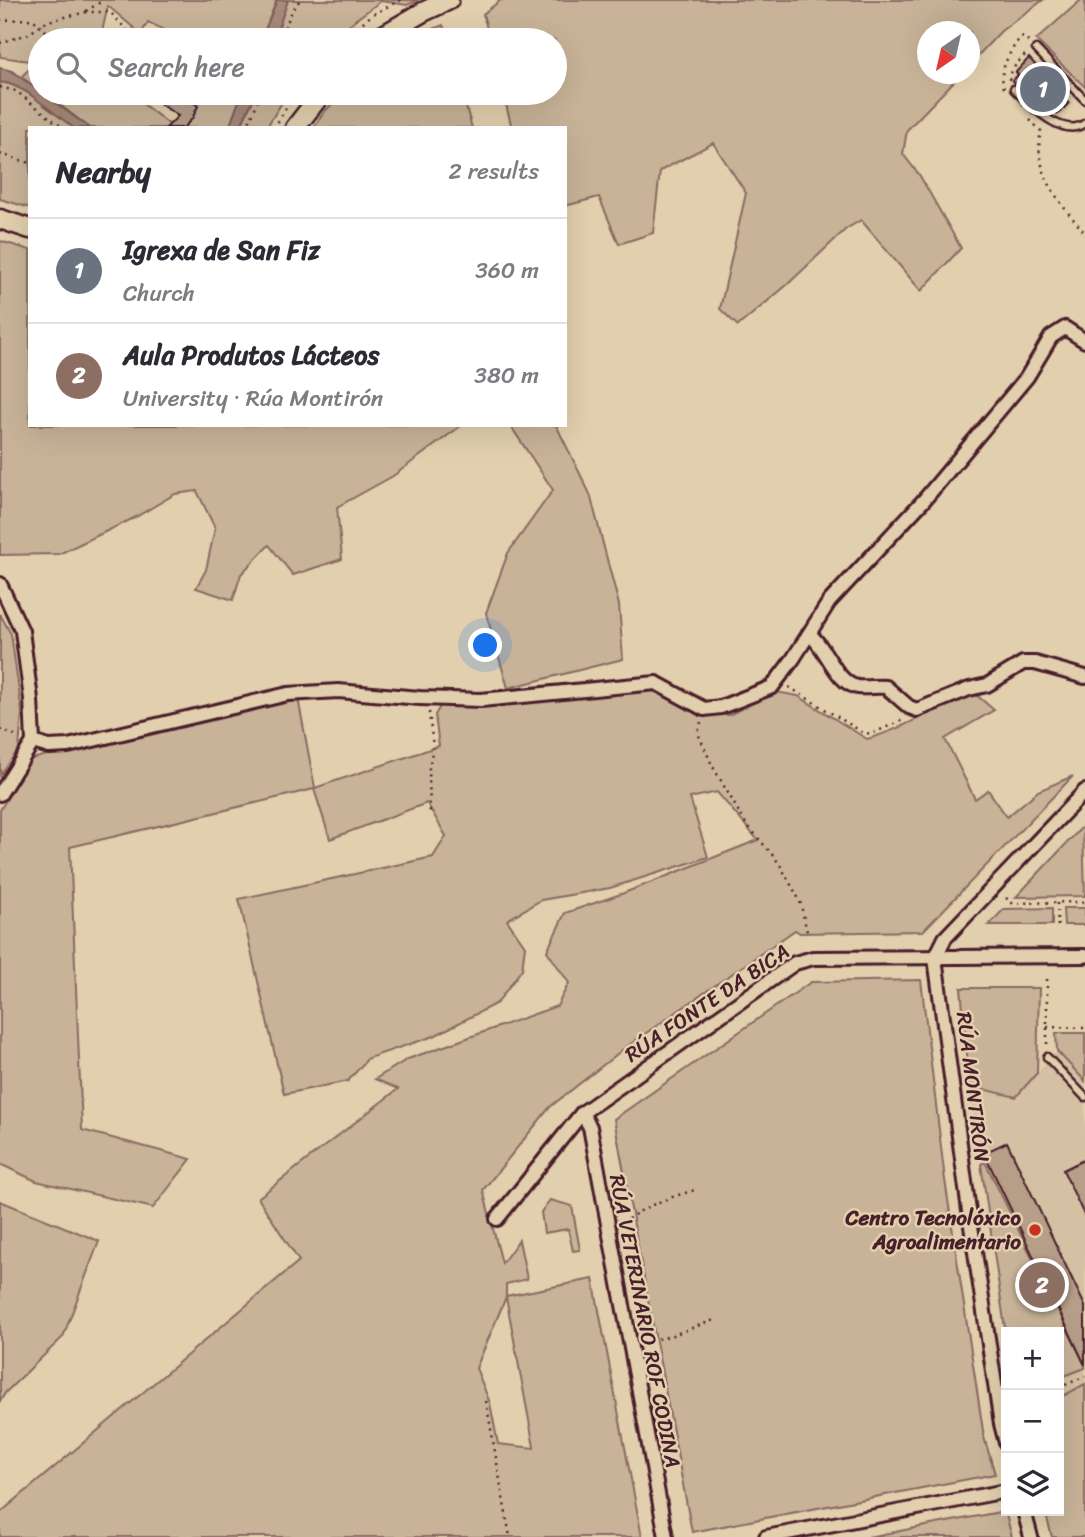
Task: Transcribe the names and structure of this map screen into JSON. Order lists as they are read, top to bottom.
{
  "streets": {
    "street": ["RÚA FONTE DA BICA", "RÚA MONTIRÓN", "RÚA VETERINARIO ROF CODINA"]
  },
  "crossings": [
    ["RÚA FONTE DA BICA", "RÚA MONTIRÓN"],
    ["RÚA FONTE DA BICA", "RÚA VETERINARIO ROF CODINA"]
  ],
  "places": ["Centro Tecnolóxico Agroalimentario"],
  "north": "bottom left",
  "page": {
    "search": "Search here",
    "pins": ["1", "2"],
    "heading": ["Nearby", "2 results"],
    "list": [
      {
        "mark": "1",
        "name": "Igrexa de San Fiz",
        "note": "Church",
        "value": "360 m"
      },
      {
        "mark": "2",
        "name": "Aula Produtos Lácteos",
        "note": "University · Rúa Montirón",
        "value": "380 m"
      }
    ],
    "map_buttons": ["+", "−"]
  }
}
